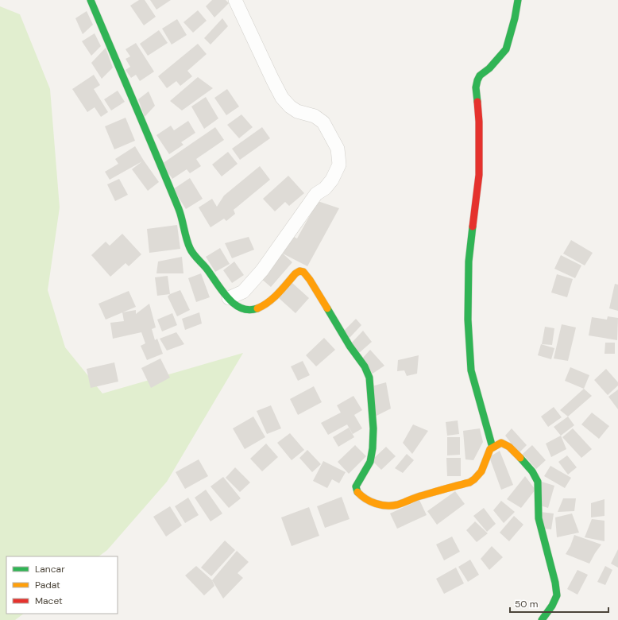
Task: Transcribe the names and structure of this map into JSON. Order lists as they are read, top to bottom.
{
  "legend": ["Lancar", "Padat", "Macet"],
  "scale_bar": "50 m"
}
